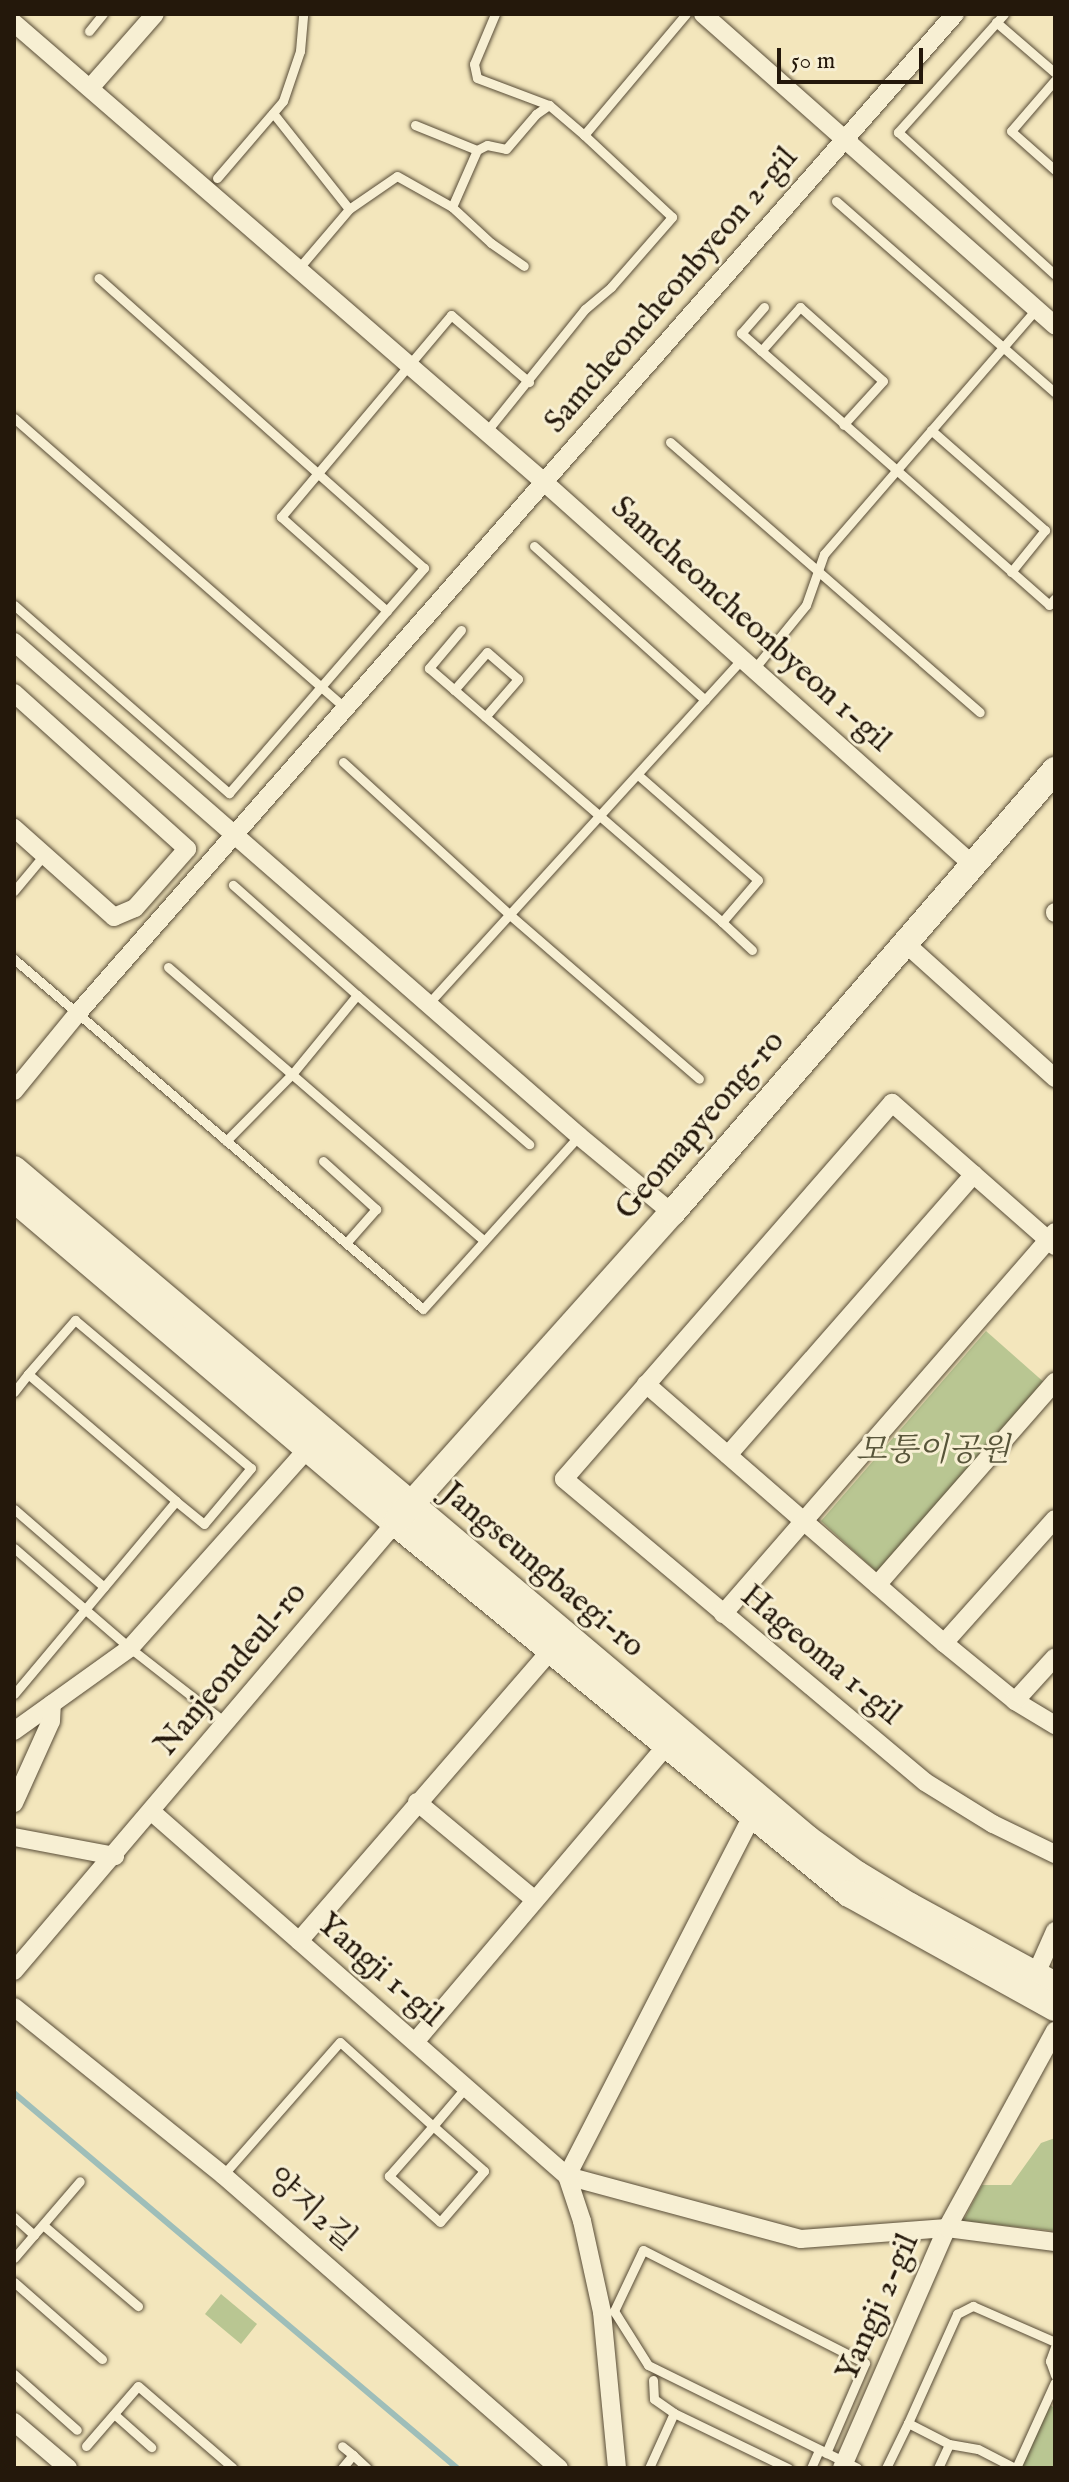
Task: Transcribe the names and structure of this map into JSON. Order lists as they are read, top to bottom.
{
  "streets": {
    "street": [
      "Samcheoncheonbyeon 2-gil",
      "Samcheoncheonbyeon 1-gil",
      "Geomapyeong-ro",
      "Jangseungbaegi-ro",
      "Hageoma 1-gil",
      "Nanjeondeul-ro",
      "Yangji 1-gil",
      "양지2길",
      "Yangji 2-gil"
    ]
  },
  "crossings": [
    ["Samcheoncheonbyeon 2-gil", "Samcheoncheonbyeon 1-gil"],
    ["Samcheoncheonbyeon 1-gil", "Geomapyeong-ro"],
    ["Geomapyeong-ro", "Jangseungbaegi-ro"],
    ["Geomapyeong-ro", "Nanjeondeul-ro"],
    ["Jangseungbaegi-ro", "Nanjeondeul-ro"],
    ["Jangseungbaegi-ro", "Yangji 1-gil"],
    ["Nanjeondeul-ro", "Yangji 1-gil"],
    ["Yangji 1-gil", "Yangji 2-gil"]
  ],
  "parks": ["모퉁이공원"],
  "scale_bar": "50 m"
}
